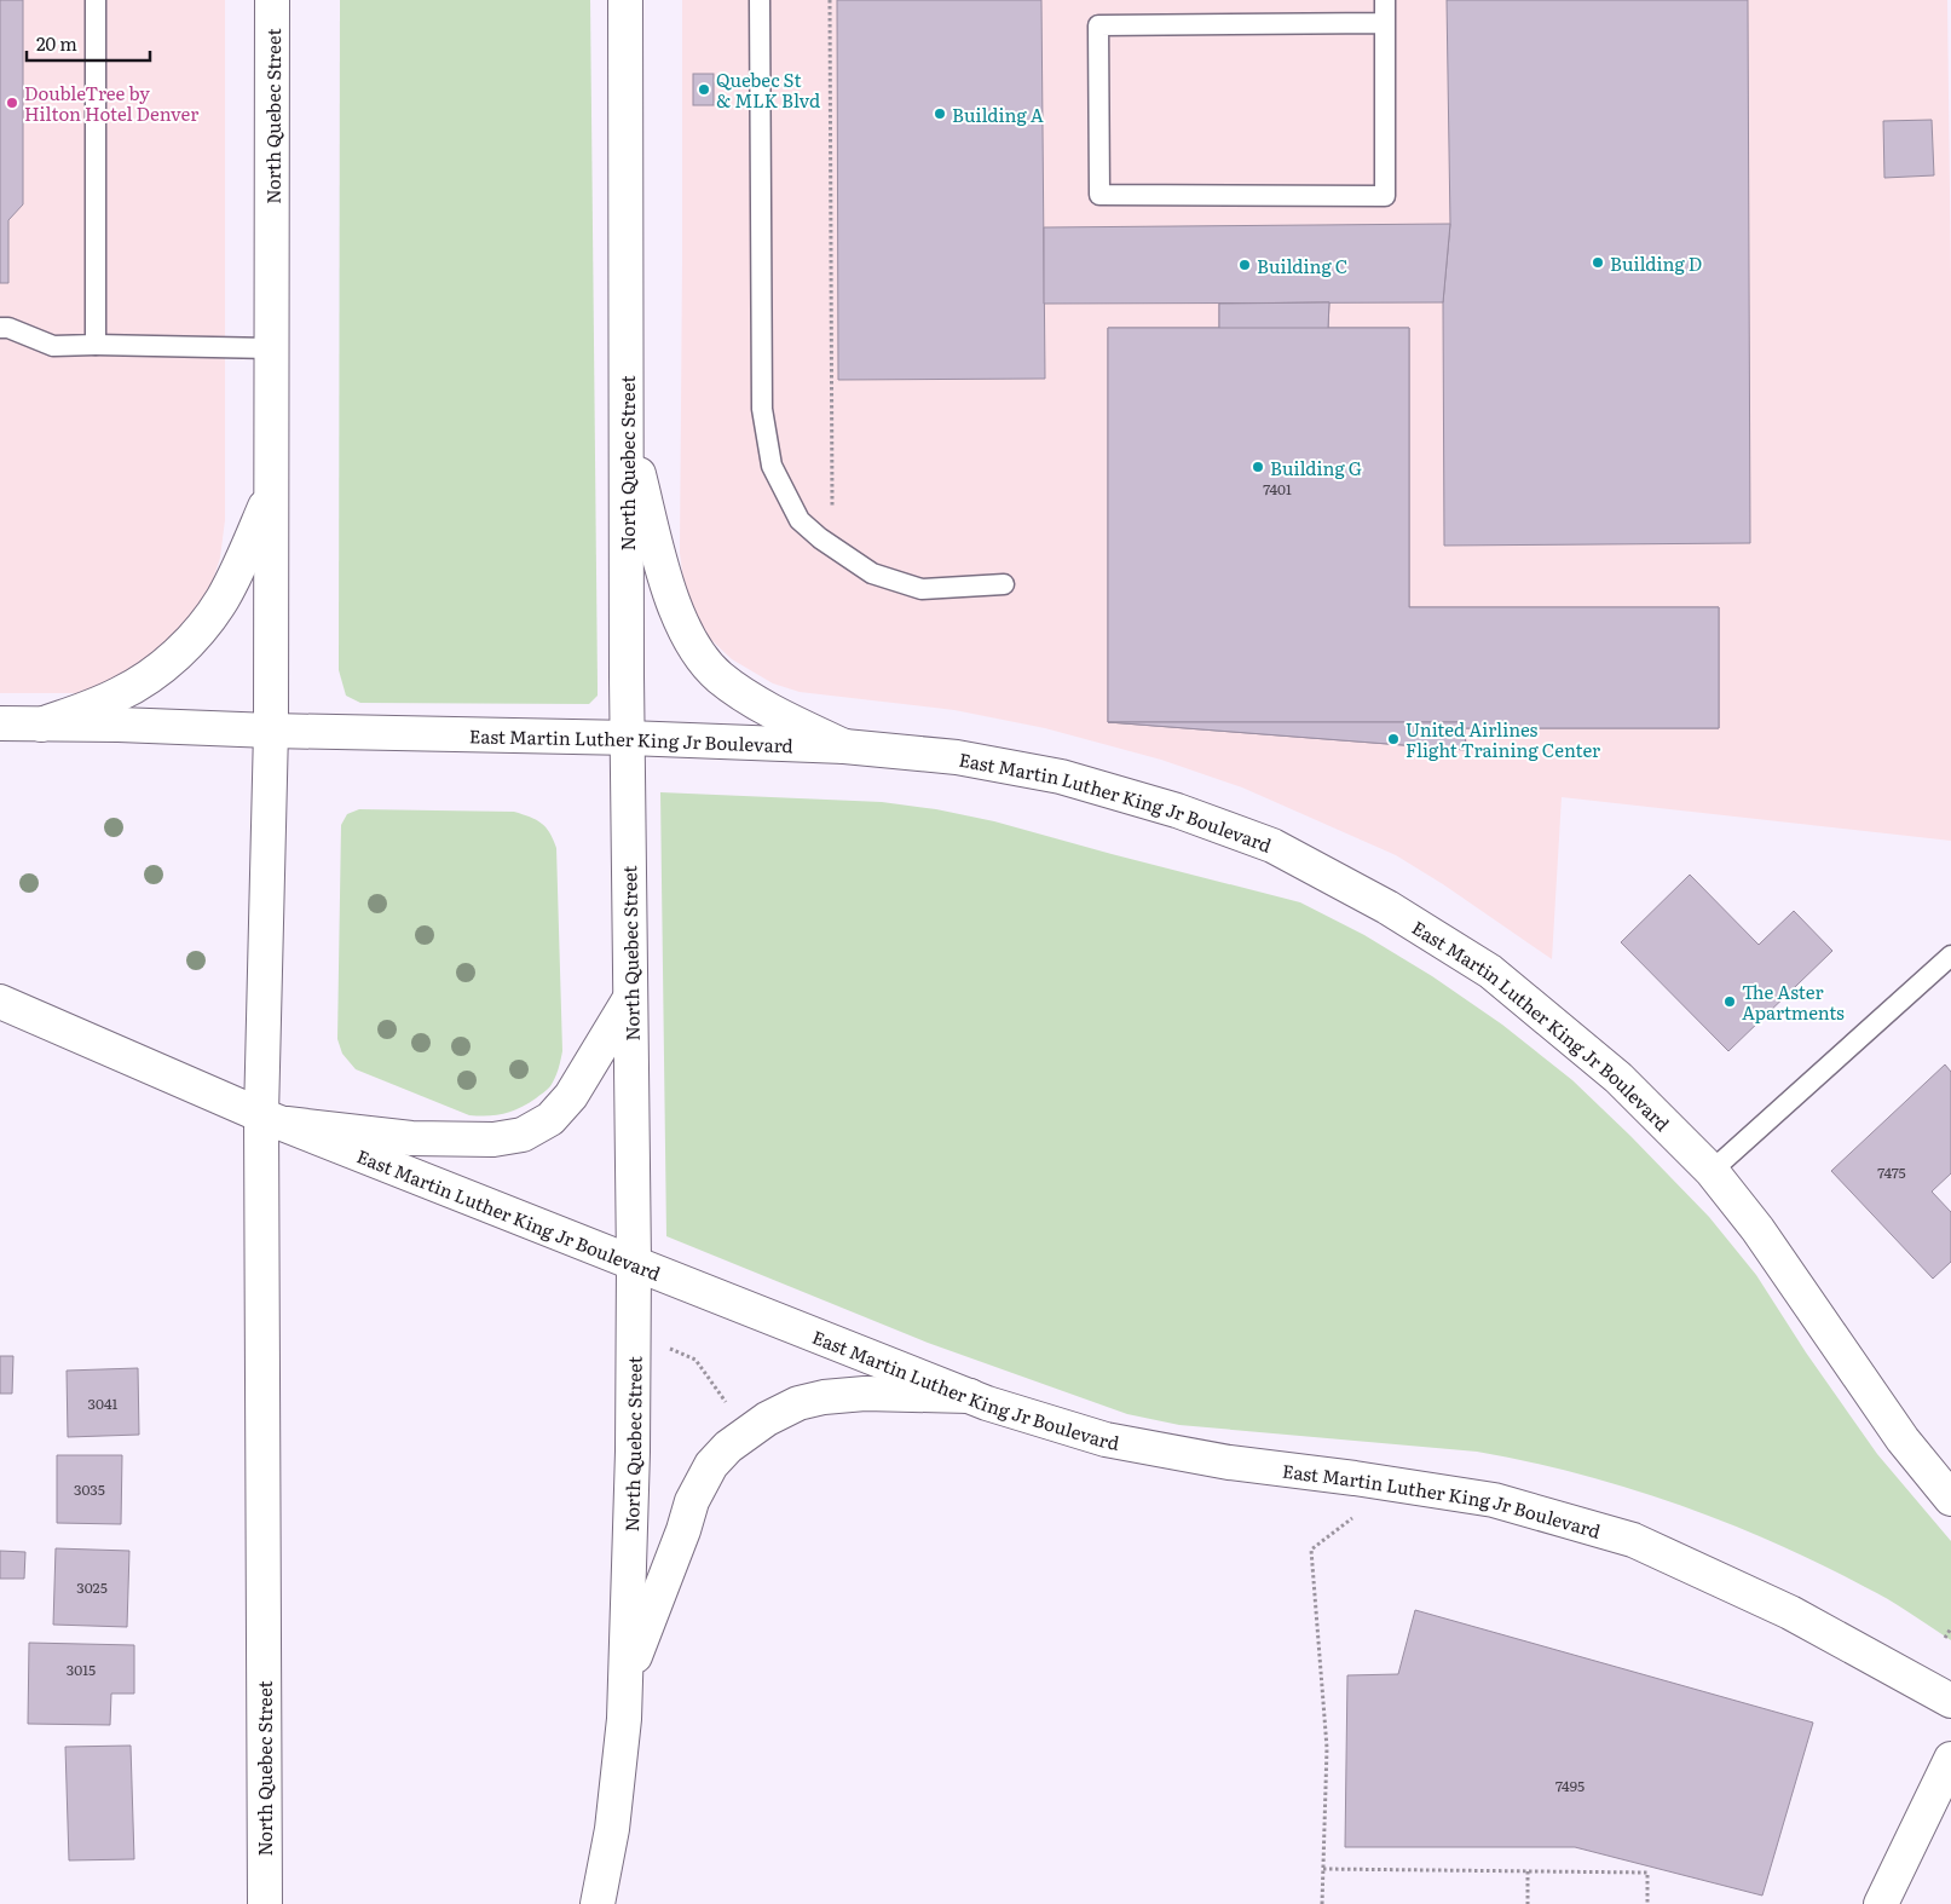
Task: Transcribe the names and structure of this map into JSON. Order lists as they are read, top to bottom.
{
  "streets": {
    "main road": ["North Quebec Street", "East Martin Luther King Jr Boulevard"]
  },
  "crossings": [
    ["North Quebec Street", "East Martin Luther King Jr Boulevard"]
  ],
  "places": [
    "Quebec St & MLK Blvd",
    "DoubleTree by Hilton Hotel Denver",
    "Building A",
    "Building D",
    "Building C",
    "Building G",
    "United Airlines Flight Training Center",
    "The Aster Apartments"
  ],
  "house_numbers": [
    "7401",
    "7475",
    "3041",
    "3035",
    "3025",
    "3015",
    "7495"
  ],
  "scale_bar": "20 m"
}
